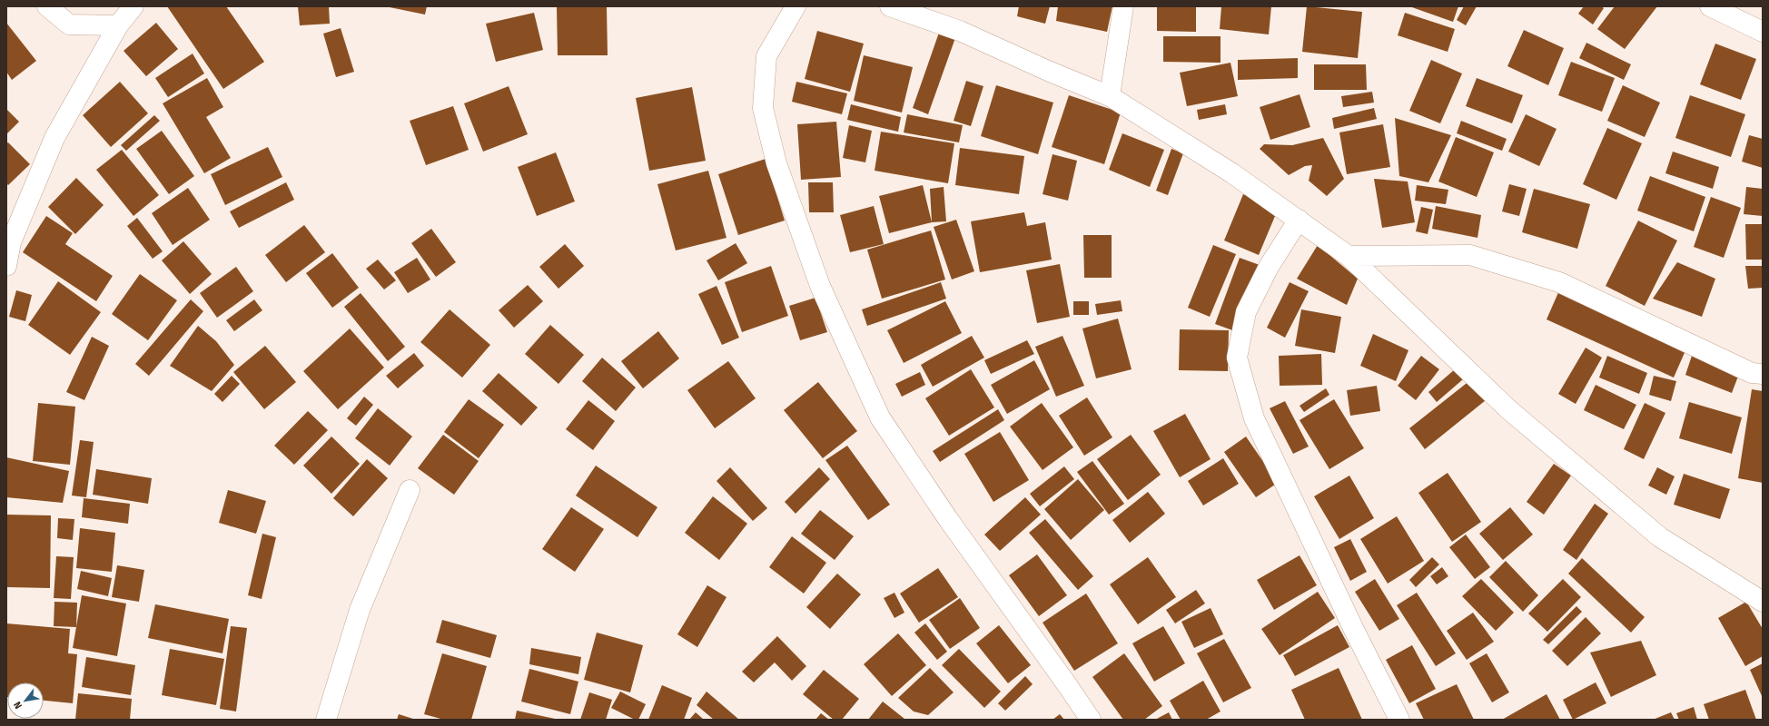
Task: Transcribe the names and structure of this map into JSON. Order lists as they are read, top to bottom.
{
  "north": "bottom left"
}
